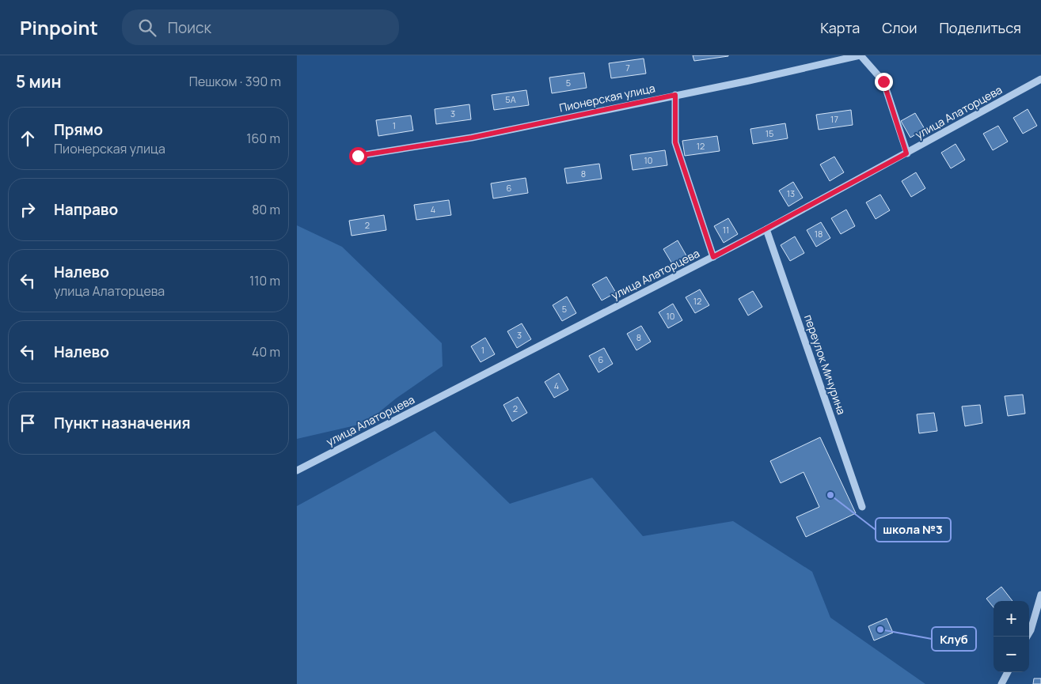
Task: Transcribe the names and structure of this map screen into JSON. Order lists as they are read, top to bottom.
{
  "streets": {
    "street": ["Пионерская улица", "улица Алаторцева", "переулок Мичурина"]
  },
  "crossings": [
    ["улица Алаторцева", "переулок Мичурина"]
  ],
  "places": ["школа №3", "Клуб"],
  "house_numbers": [
    "7",
    "5",
    "5А",
    "3",
    "17",
    "1",
    "15",
    "12",
    "10",
    "8",
    "6",
    "13",
    "4",
    "2",
    "11",
    "18",
    "12",
    "5",
    "10",
    "3",
    "8",
    "1",
    "6",
    "4",
    "2"
  ],
  "page": {
    "header": "Pinpoint",
    "search": "Поиск",
    "nav": ["Карта", "Слои", "Поделиться"],
    "heading": ["5 мин", "Пешком · 390 m"],
    "list": [
      ["Прямо", "Пионерская улица", "160 m"],
      ["Направо", "80 m"],
      ["Налево", "улица Алаторцева", "110 m"],
      ["Налево", "40 m"],
      "Пункт назначения"
    ],
    "map_buttons": ["+", "−"]
  }
}
